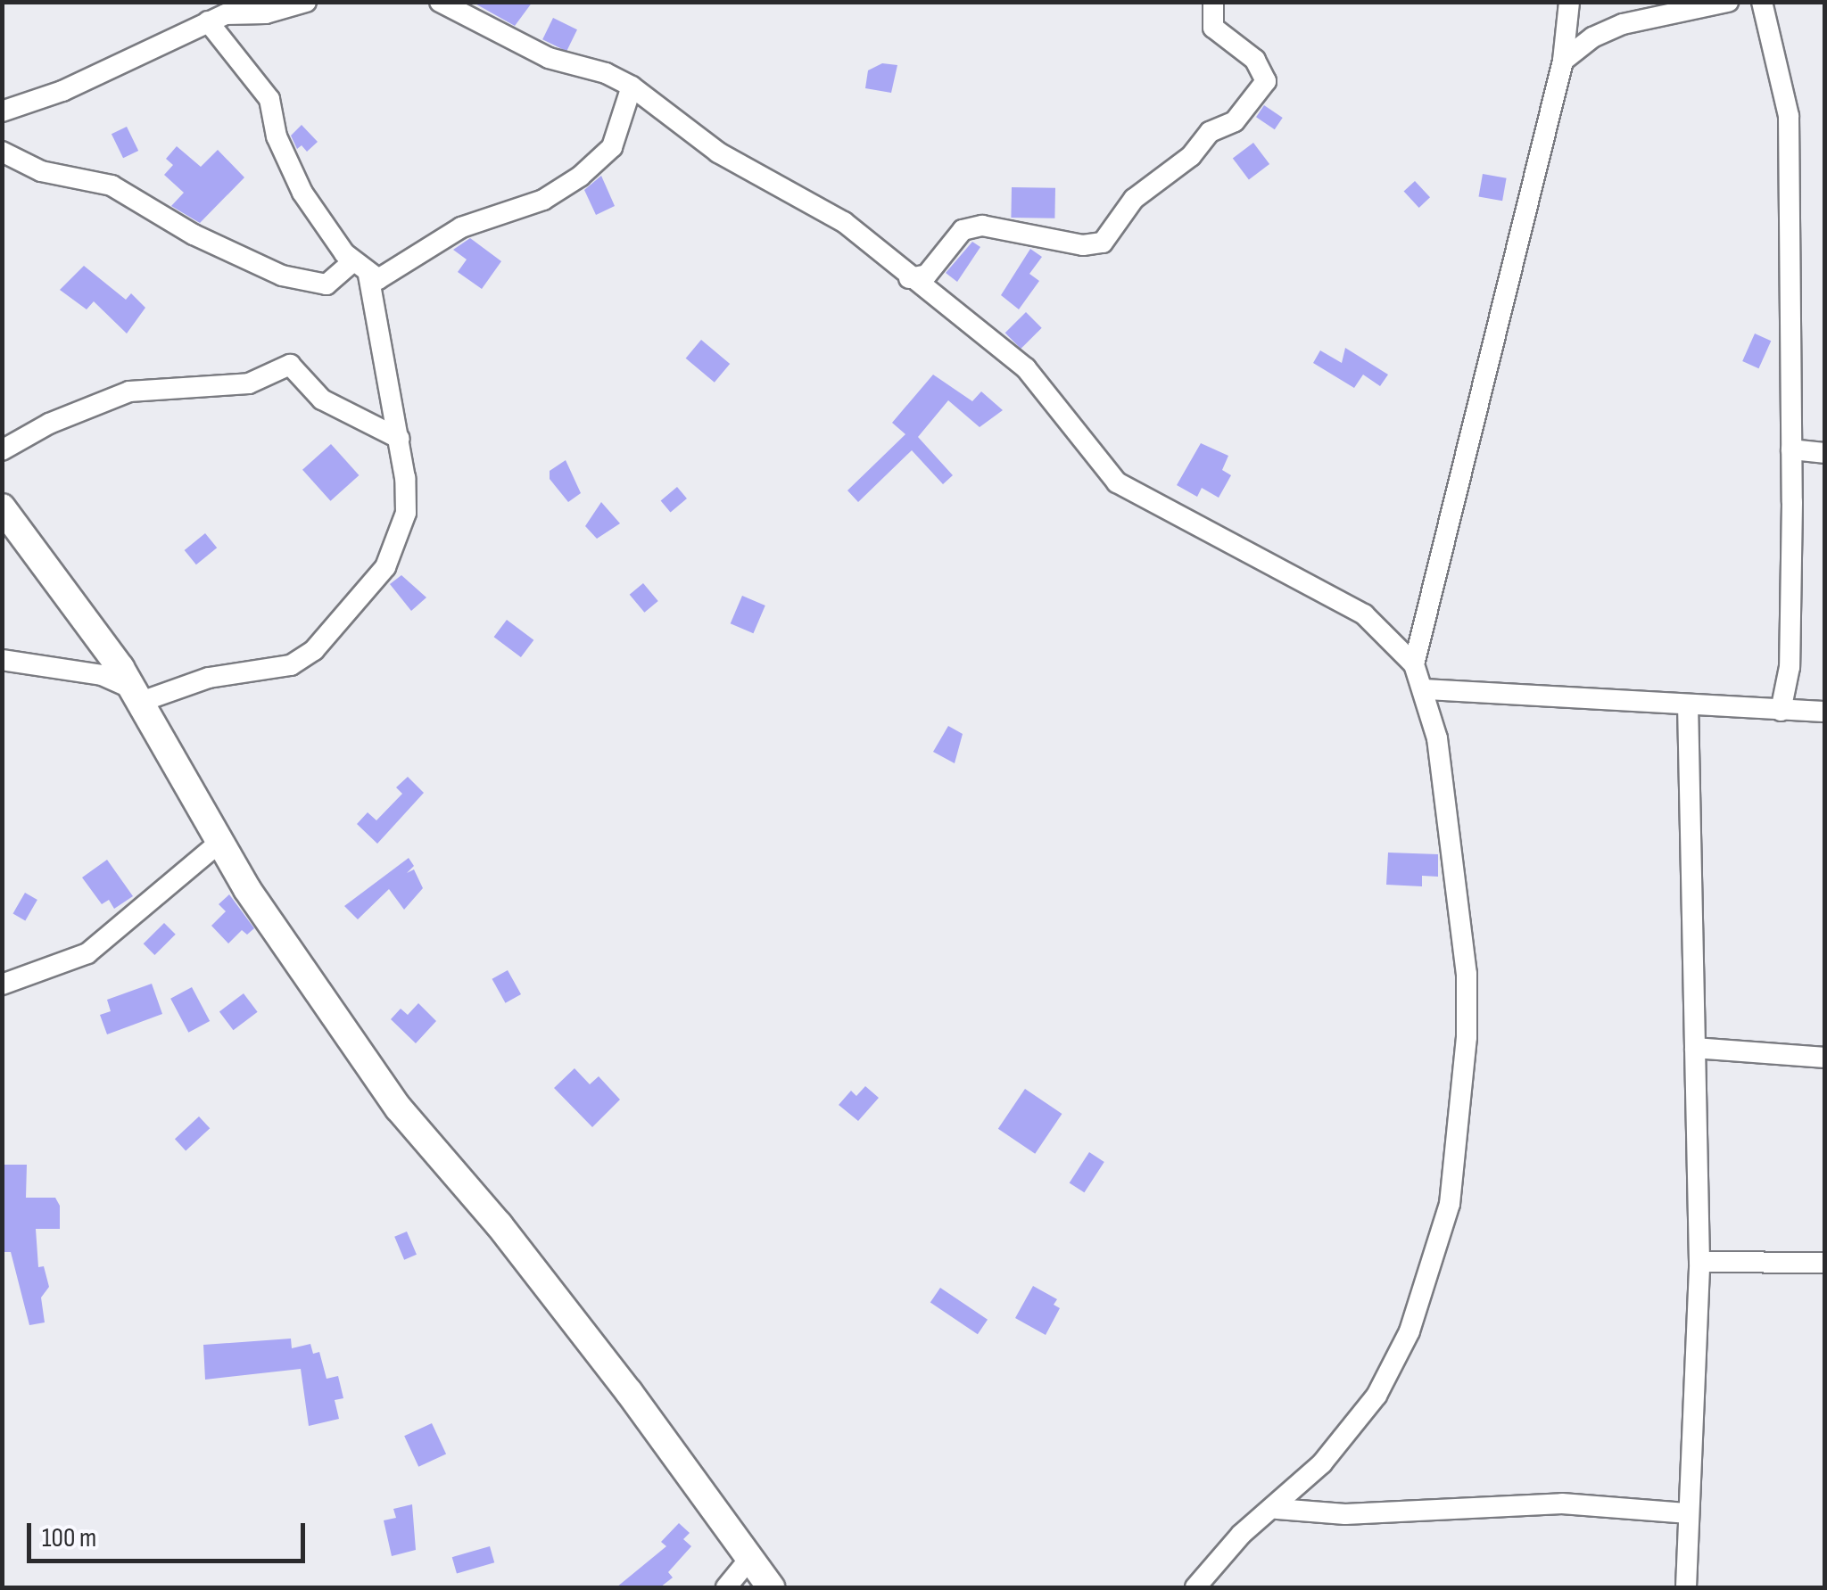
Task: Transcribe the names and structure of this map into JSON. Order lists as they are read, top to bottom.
{
  "scale_bar": "100 m"
}
